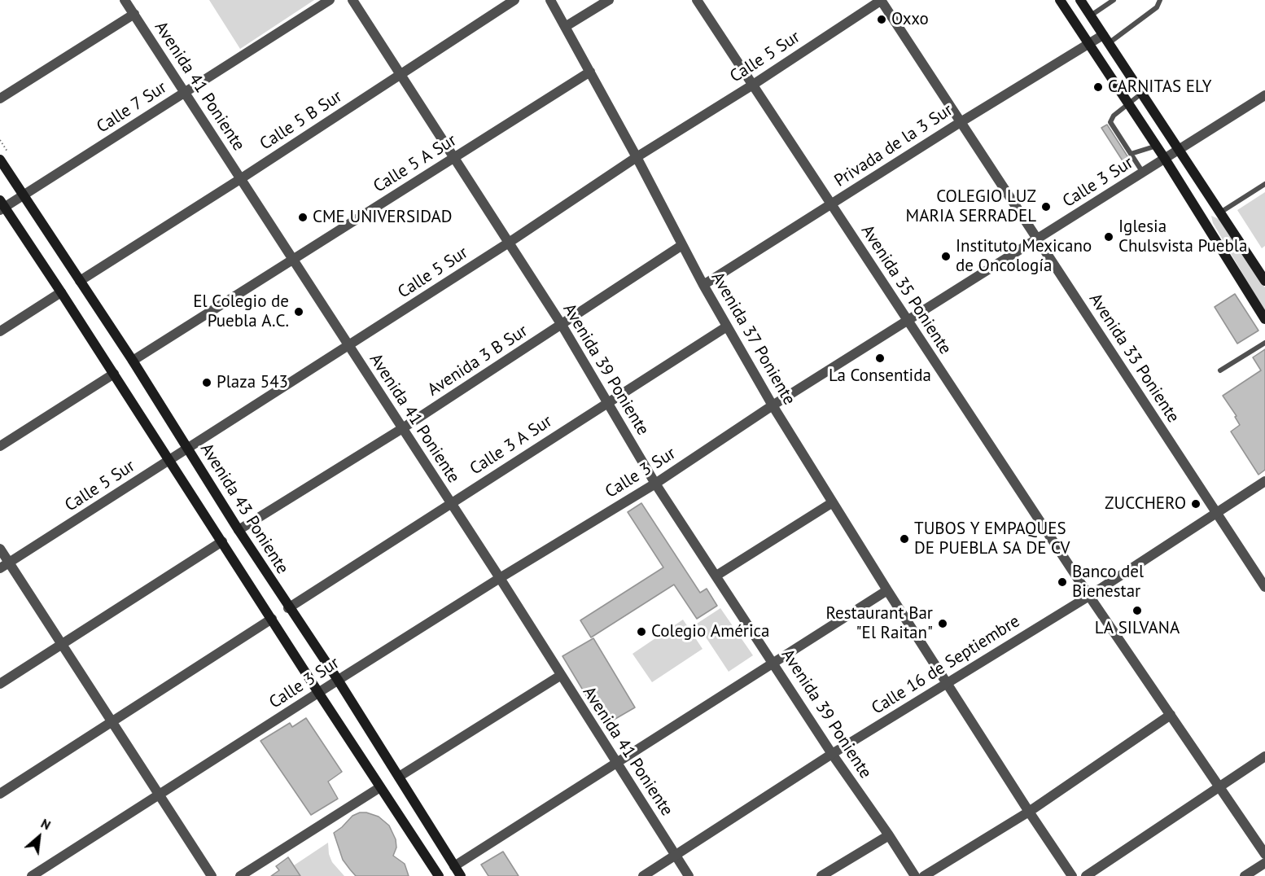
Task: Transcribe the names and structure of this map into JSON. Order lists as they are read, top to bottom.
{
  "streets": {
    "main road": ["Avenida 43 Poniente"],
    "street": [
      "Calle 5 Sur",
      "Avenida 41 Poniente",
      "Calle 7 Sur",
      "Calle 5 B Sur",
      "Privada de la 3 Sur",
      "Calle 5 A Sur",
      "Calle 3 Sur",
      "Avenida 35 Poniente",
      "Avenida 37 Poniente",
      "Avenida 33 Poniente",
      "Avenida 3 B Sur",
      "Avenida 39 Poniente",
      "Calle 3 A Sur",
      "Calle 16 de Septiembre"
    ]
  },
  "crossings": [
    ["Calle 5 Sur", "Avenida 41 Poniente"],
    ["Calle 5 Sur", "Avenida 35 Poniente"],
    ["Calle 5 Sur", "Avenida 37 Poniente"],
    ["Calle 5 Sur", "Avenida 33 Poniente"],
    ["Calle 5 Sur", "Avenida 39 Poniente"],
    ["Calle 5 Sur", "Avenida 43 Poniente"],
    ["Avenida 41 Poniente", "Calle 7 Sur"],
    ["Avenida 41 Poniente", "Calle 5 B Sur"],
    ["Avenida 41 Poniente", "Calle 5 A Sur"],
    ["Avenida 41 Poniente", "Calle 3 Sur"],
    ["Avenida 41 Poniente", "Avenida 3 B Sur"],
    ["Avenida 41 Poniente", "Calle 3 A Sur"],
    ["Avenida 41 Poniente", "Calle 16 de Septiembre"],
    ["Calle 7 Sur", "Avenida 43 Poniente"],
    ["Calle 5 B Sur", "Avenida 39 Poniente"],
    ["Calle 5 B Sur", "Avenida 43 Poniente"],
    ["Privada de la 3 Sur", "Avenida 35 Poniente"],
    ["Privada de la 3 Sur", "Avenida 37 Poniente"],
    ["Privada de la 3 Sur", "Avenida 33 Poniente"],
    ["Calle 5 A Sur", "Avenida 37 Poniente"],
    ["Calle 5 A Sur", "Avenida 39 Poniente"],
    ["Calle 5 A Sur", "Avenida 43 Poniente"],
    ["Calle 3 Sur", "Avenida 35 Poniente"],
    ["Calle 3 Sur", "Avenida 37 Poniente"],
    ["Calle 3 Sur", "Avenida 33 Poniente"],
    ["Calle 3 Sur", "Avenida 39 Poniente"],
    ["Calle 3 Sur", "Avenida 43 Poniente"],
    ["Avenida 35 Poniente", "Calle 16 de Septiembre"],
    ["Avenida 37 Poniente", "Avenida 3 B Sur"],
    ["Avenida 37 Poniente", "Calle 3 A Sur"],
    ["Avenida 37 Poniente", "Calle 16 de Septiembre"],
    ["Avenida 33 Poniente", "Calle 16 de Septiembre"],
    ["Avenida 3 B Sur", "Avenida 39 Poniente"],
    ["Avenida 3 B Sur", "Avenida 43 Poniente"],
    ["Avenida 39 Poniente", "Calle 3 A Sur"],
    ["Avenida 39 Poniente", "Calle 16 de Septiembre"],
    ["Calle 3 A Sur", "Avenida 43 Poniente"]
  ],
  "places": [
    "Oxxo",
    "CARNITAS ELY",
    "COLEGIO LUZ MARIA SERRADEL",
    "CME UNIVERSIDAD",
    "Iglesia Chulsvista Puebla",
    "Instituto Mexicano de Oncología",
    "El Colegio de Puebla A.C.",
    "La Consentida",
    "Plaza 543",
    "ZUCCHERO",
    "TUBOS Y EMPAQUES DE PUEBLA SA DE CV",
    "Banco del Bienestar",
    "LA SILVANA",
    "Restaurant Bar \"El Raitan\"",
    "Colegio América"
  ],
  "north": "top right"
}
